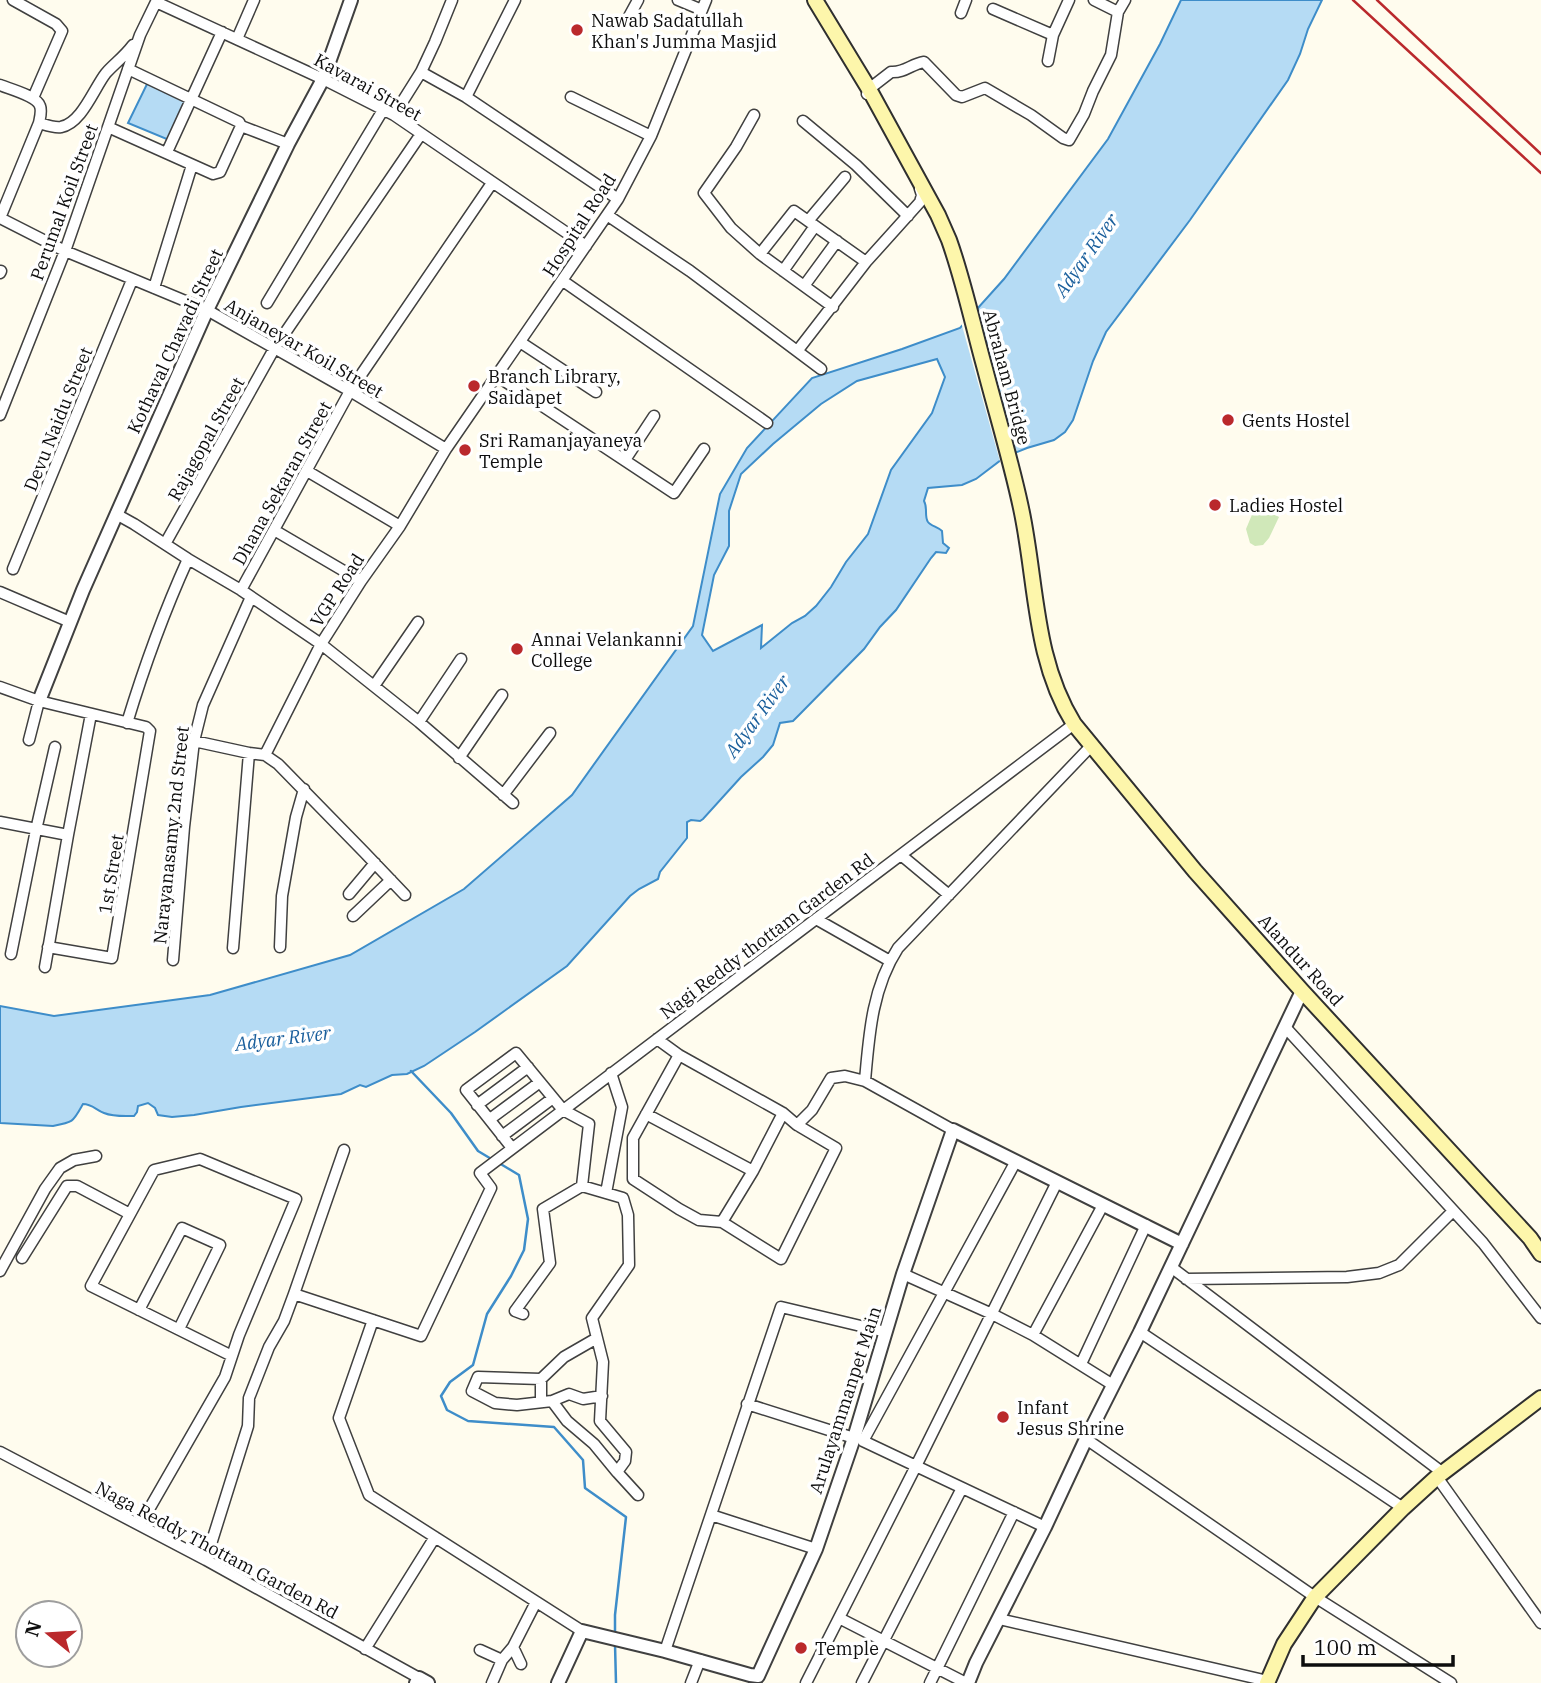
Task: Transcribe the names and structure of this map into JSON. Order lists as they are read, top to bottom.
{
  "streets": {
    "main road": ["Abraham Bridge", "Alandur Road"],
    "street": [
      "Kavarai Street",
      "Perumal Koil Street",
      "Hospital Road",
      "Kothaval Chavadi Street",
      "Anjaneyar Koil Street",
      "Devu Naidu Street",
      "Rajagopal Street",
      "Dhana Sekaran Street",
      "VGP Road",
      "Narayanasamy 2nd Street",
      "1st Street",
      "Nagi Reddy thottam Garden Rd",
      "Arulayammanpet Main",
      "Naga Reddy Thottam Garden Rd"
    ]
  },
  "crossings": [
    ["Kavarai Street", "Perumal Koil Street"],
    ["Kavarai Street", "Hospital Road"],
    ["Kavarai Street", "Kothaval Chavadi Street"],
    ["Kavarai Street", "Rajagopal Street"],
    ["Kavarai Street", "Dhana Sekaran Street"],
    ["Perumal Koil Street", "Anjaneyar Koil Street"],
    ["Hospital Road", "Anjaneyar Koil Street"],
    ["Hospital Road", "VGP Road"],
    ["Kothaval Chavadi Street", "Anjaneyar Koil Street"],
    ["Anjaneyar Koil Street", "Devu Naidu Street"],
    ["Anjaneyar Koil Street", "Rajagopal Street"],
    ["Anjaneyar Koil Street", "Dhana Sekaran Street"],
    ["Anjaneyar Koil Street", "VGP Road"],
    ["Abraham Bridge", "Alandur Road"],
    ["Nagi Reddy thottam Garden Rd", "Alandur Road"]
  ],
  "water": ["Adyar River"],
  "places": [
    "Nawab Sadatullah Khan's Jumma Masjid",
    "Branch Library, Saidapet",
    "Gents Hostel",
    "Sri Ramanjayaneya Temple",
    "Ladies Hostel",
    "Annai Velankanni College",
    "Infant Jesus Shrine",
    "Temple"
  ],
  "scale_bar": "100 m",
  "north": "left"
}
